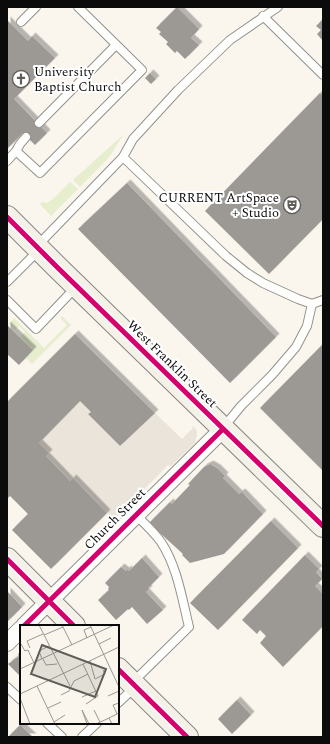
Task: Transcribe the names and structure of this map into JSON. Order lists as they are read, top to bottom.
{
  "streets": {
    "main road": ["West Franklin Street"],
    "street": ["Church Street"]
  },
  "crossings": [
    ["West Franklin Street", "Church Street"]
  ],
  "places": {
    "church": ["University Baptist Church"],
    "theatre": ["CURRENT ArtSpace + Studio"]
  }
}
